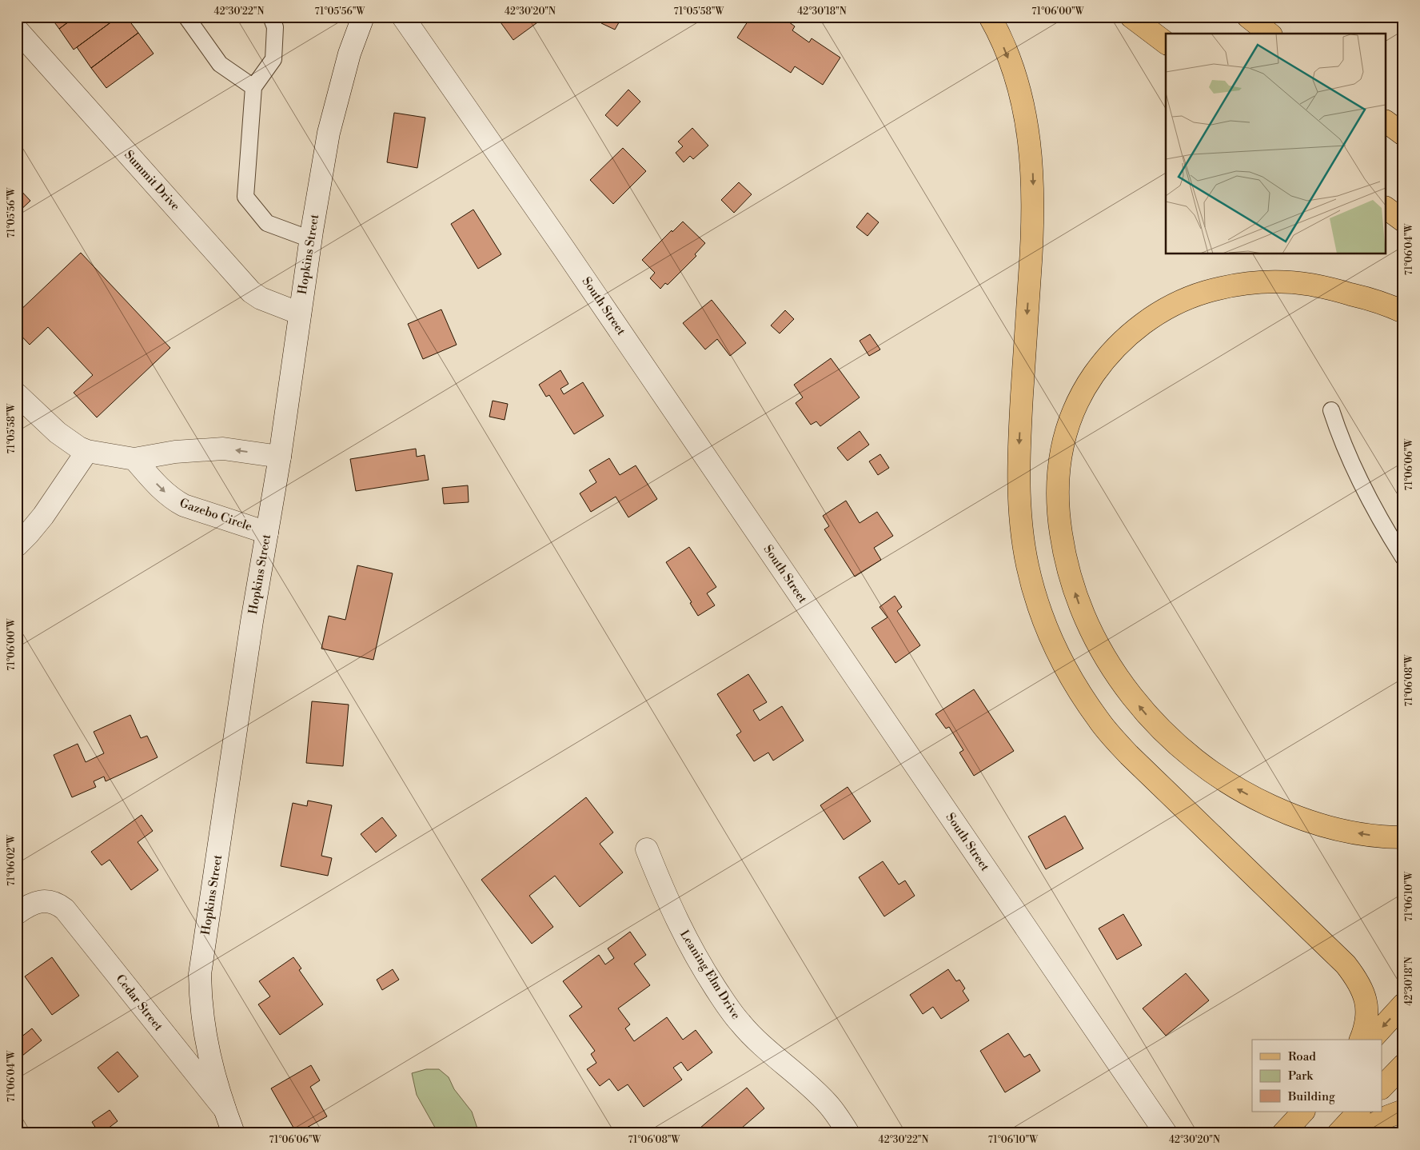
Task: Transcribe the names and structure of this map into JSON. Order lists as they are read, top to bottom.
{
  "streets": {
    "street": [
      "Summit Drive",
      "Hopkins Street",
      "South Street",
      "Gazebo Circle",
      "Leaning Elm Drive",
      "Cedar Street"
    ]
  },
  "crossings": [
    ["Summit Drive", "Hopkins Street"],
    ["Hopkins Street", "Gazebo Circle"],
    ["Hopkins Street", "Cedar Street"]
  ],
  "one_way": ["Gazebo Circle"],
  "legend": ["Road", "Park", "Building"],
  "coordinates": [
    "42°30'22\"N",
    "71°05'56\"W",
    "42°30'20\"N",
    "71°05'58\"W",
    "42°30'18\"N",
    "71°06'00\"W",
    "71°06'04\"W",
    "71°06'06\"W",
    "71°06'08\"W",
    "71°06'02\"W",
    "71°06'10\"W"
  ]
}
